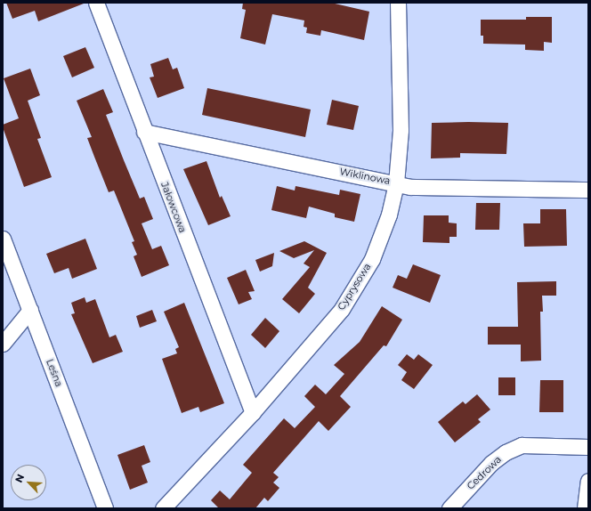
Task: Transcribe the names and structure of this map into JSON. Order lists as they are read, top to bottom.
{
  "streets": {
    "street": [
      "Wiklinowa",
      "Jałowcowa",
      "Cyprysowa",
      "Leśna",
      "Cedrowa"
    ]
  },
  "crossings": [
    ["Wiklinowa", "Jałowcowa"],
    ["Wiklinowa", "Cyprysowa"],
    ["Jałowcowa", "Cyprysowa"]
  ],
  "north": "top left"
}
